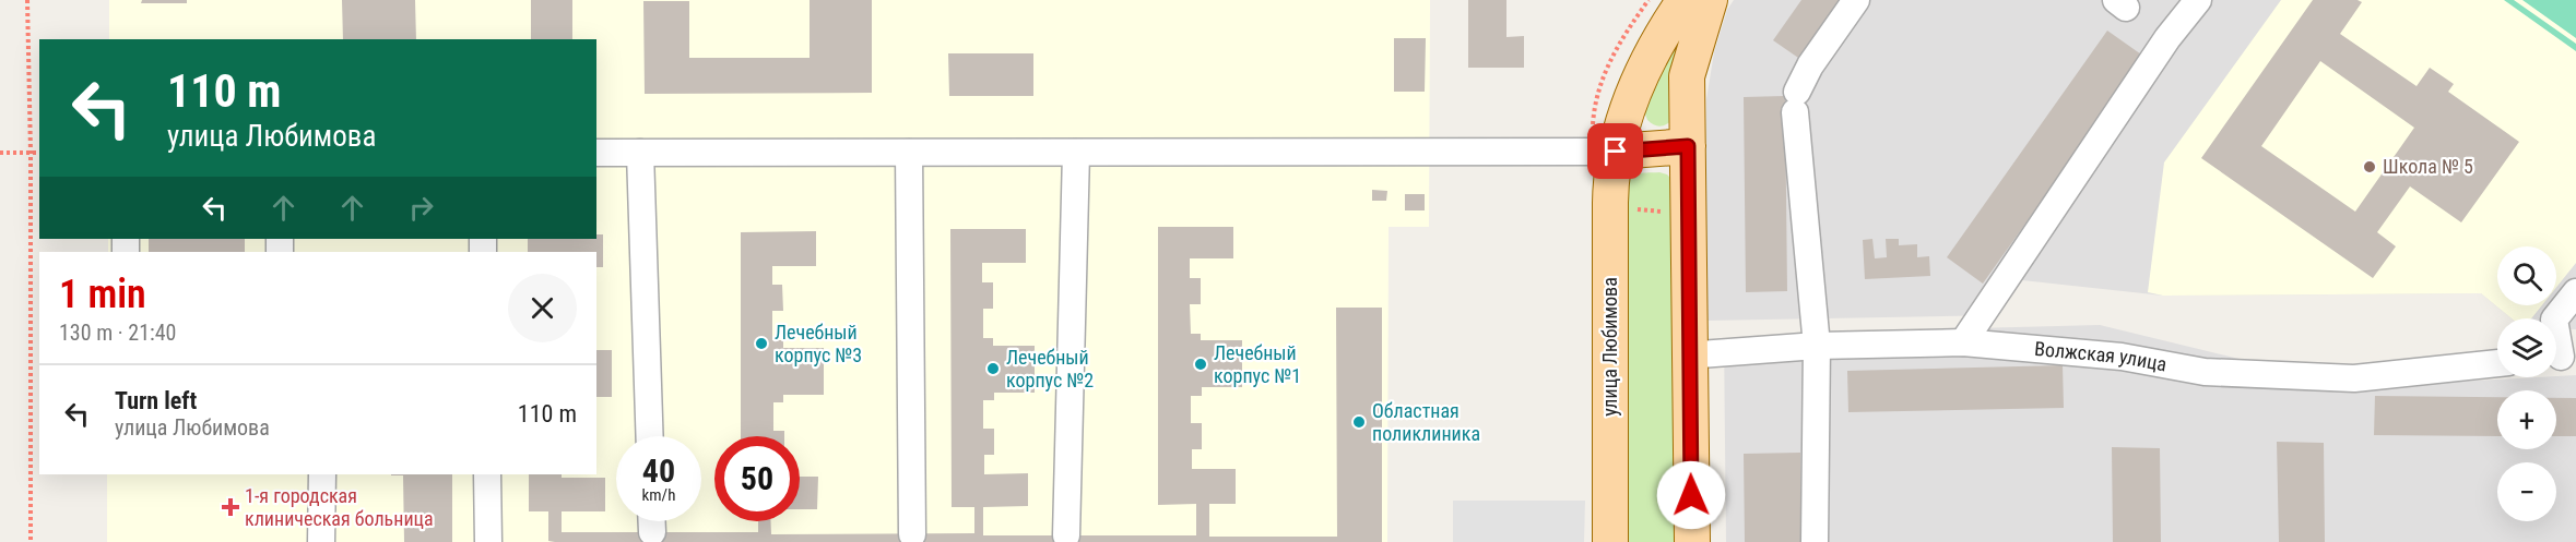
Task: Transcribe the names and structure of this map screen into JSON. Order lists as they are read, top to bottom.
{
  "streets": {
    "main road": ["улица Любимова"],
    "street": ["Волжская улица"]
  },
  "places": {
    "other": [
      "Школа № 5",
      "Лечебный корпус №3",
      "Лечебный корпус №1",
      "Лечебный корпус №2",
      "Областная поликлиника"
    ],
    "health": ["1-я городская клиническая больница"]
  },
  "page": {
    "turn": ["110 m", "улица Любимова"],
    "map_buttons": ["+", "−"],
    "heading": ["1 min", "130 m · 21:40"],
    "list": [
      {
        "name": "Turn left",
        "note": "улица Любимова",
        "value": "110 m"
      }
    ],
    "speed": "40 km/h",
    "limit": "50"
  }
}
